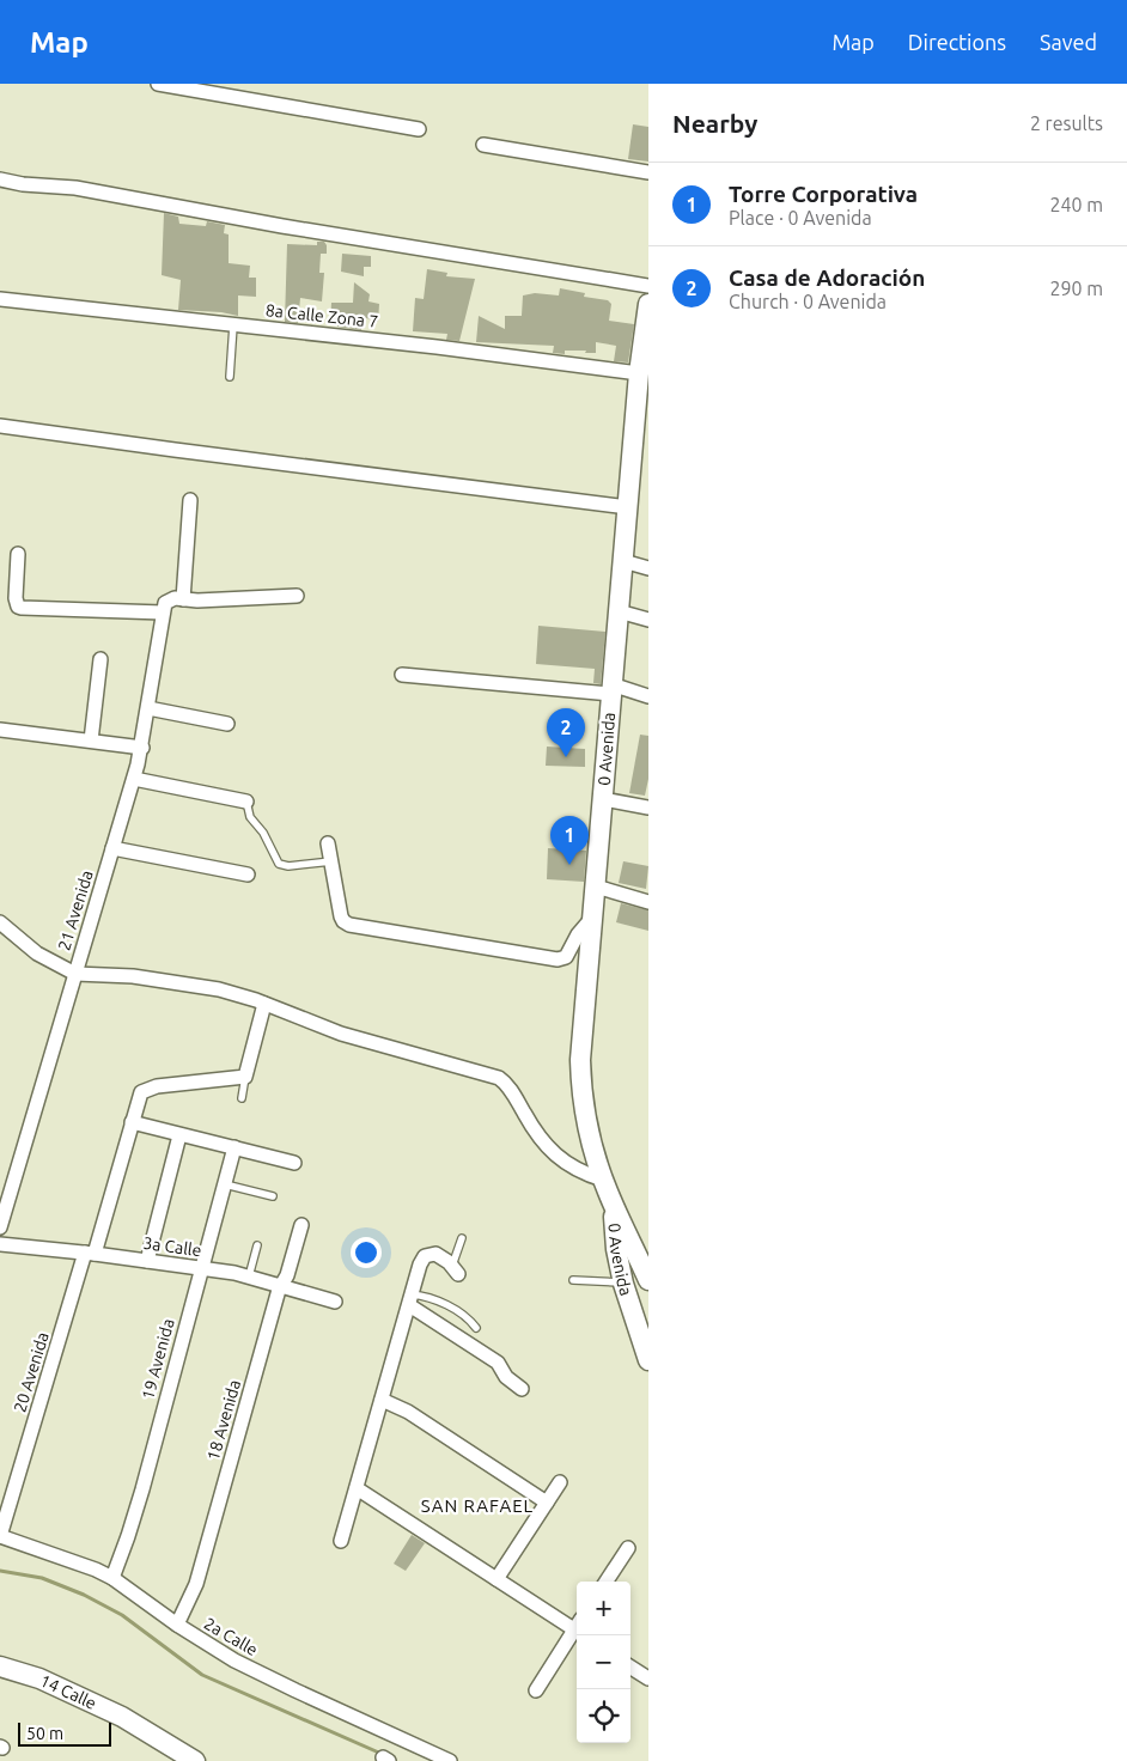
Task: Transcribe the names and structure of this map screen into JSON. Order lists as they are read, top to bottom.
{
  "streets": {
    "street": [
      "8a Calle Zona 7",
      "0 Avenida",
      "21 Avenida",
      "3a Calle",
      "19 Avenida",
      "20 Avenida",
      "18 Avenida",
      "2a Calle",
      "14 Calle"
    ]
  },
  "crossings": [
    ["8a Calle Zona 7", "0 Avenida"],
    ["3a Calle", "19 Avenida"],
    ["3a Calle", "20 Avenida"],
    ["3a Calle", "18 Avenida"],
    ["19 Avenida", "2a Calle"],
    ["20 Avenida", "2a Calle"],
    ["18 Avenida", "2a Calle"]
  ],
  "districts": ["SAN RAFAEL"],
  "scale_bar": "50 m",
  "page": {
    "header": "Map",
    "nav": ["Map", "Directions", "Saved"],
    "heading": ["Nearby", "2 results"],
    "list": [
      {
        "mark": "1",
        "name": "Torre Corporativa",
        "note": "Place · 0 Avenida",
        "value": "240 m"
      },
      {
        "mark": "2",
        "name": "Casa de Adoración",
        "note": "Church · 0 Avenida",
        "value": "290 m"
      }
    ],
    "pins": ["2", "1"],
    "map_buttons": ["+", "−"],
    "scale": "50 m"
  }
}
